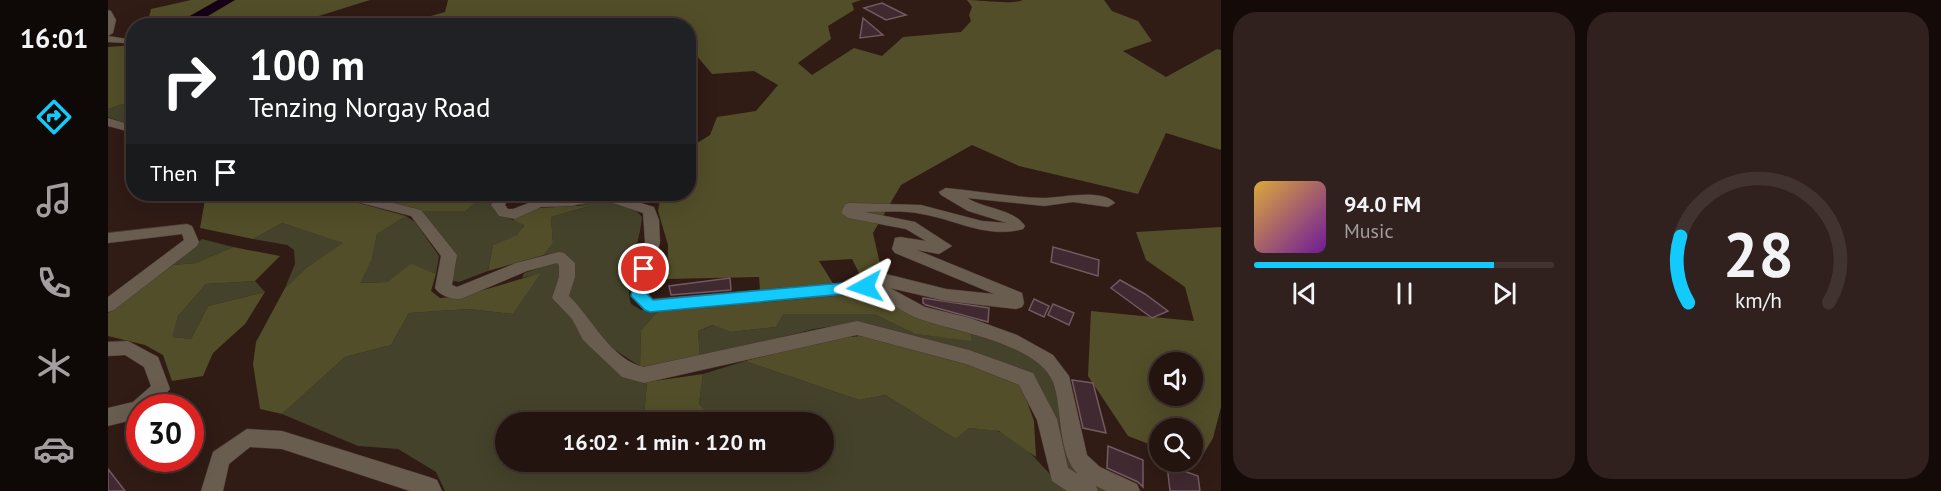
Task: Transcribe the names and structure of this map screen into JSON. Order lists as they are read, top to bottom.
{
  "page": {
    "tabs": "16:01",
    "turn": ["100 m", "Tenzing Norgay Road"],
    "then": "Then",
    "song": ["94.0 FM", "Music"],
    "limit": "30",
    "trip": "16:02 · 1 min · 120 m",
    "gauge": ["28", "km/h"]
  }
}
